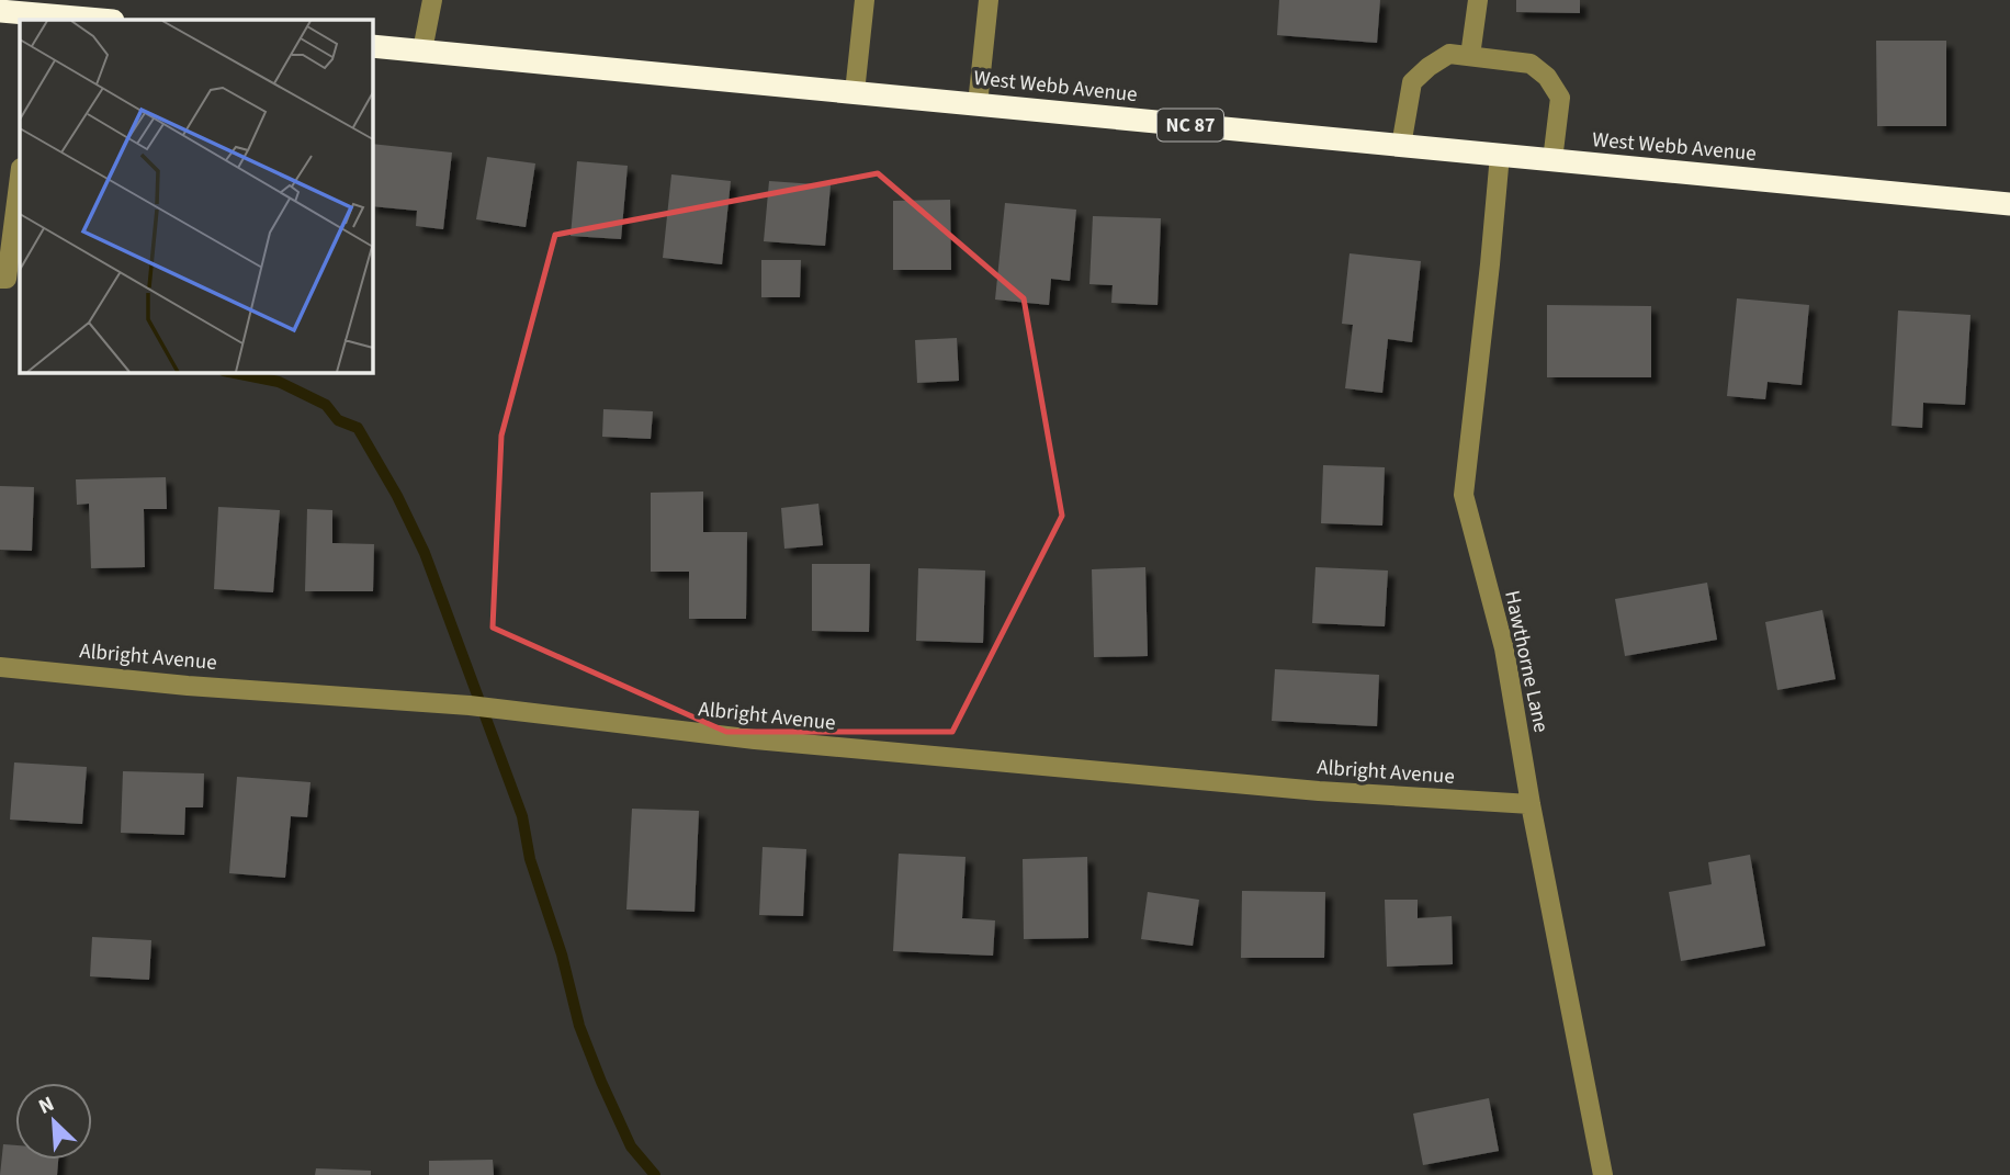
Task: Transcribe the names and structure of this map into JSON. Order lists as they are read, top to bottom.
{
  "streets": {
    "highway": ["West Webb Avenue", "NC 87"],
    "street": ["Albright Avenue", "Hawthorne Lane"]
  },
  "crossings": [
    ["West Webb Avenue", "Hawthorne Lane"],
    ["Albright Avenue", "Hawthorne Lane"]
  ],
  "north": "top left"
}
